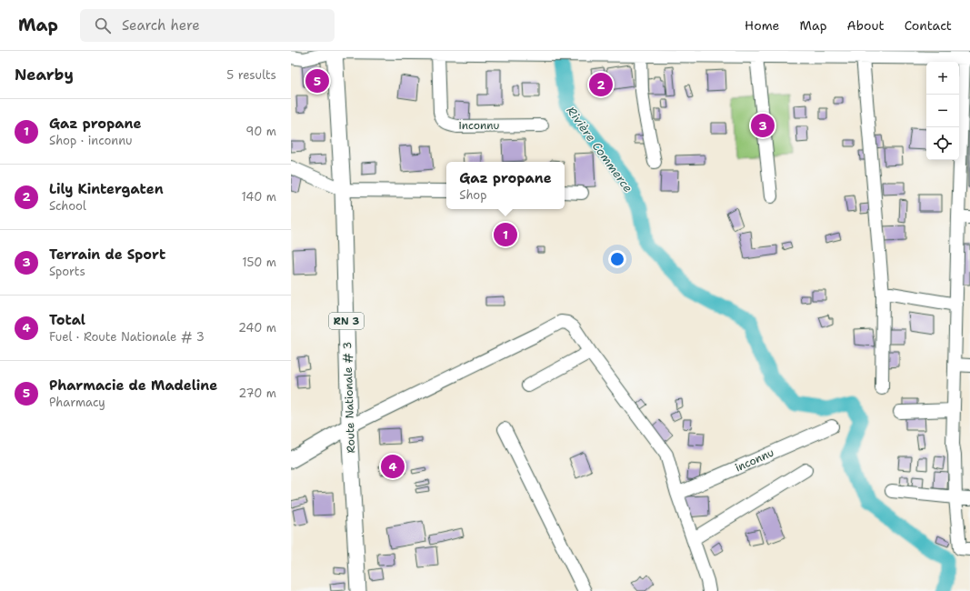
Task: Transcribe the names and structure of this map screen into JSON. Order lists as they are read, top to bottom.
{
  "streets": {
    "main road": ["RN 3", "Route Nationale # 3"],
    "street": ["inconnu"]
  },
  "water": ["Rivière Commerce"],
  "page": {
    "header": "Map",
    "search": "Search here",
    "nav": [
      "Home",
      "Map",
      "About",
      "Contact"
    ],
    "heading": ["Nearby", "5 results"],
    "map_buttons": ["+", "−"],
    "pins": [
      "5",
      "2",
      "3",
      "1",
      "4"
    ],
    "list": [
      {
        "mark": "1",
        "name": "Gaz propane",
        "note": "Shop · inconnu",
        "value": "90 m"
      },
      {
        "mark": "2",
        "name": "Lily Kintergaten",
        "note": "School",
        "value": "140 m"
      },
      {
        "mark": "3",
        "name": "Terrain de Sport",
        "note": "Sports",
        "value": "150 m"
      },
      {
        "mark": "4",
        "name": "Total",
        "note": "Fuel · Route Nationale # 3",
        "value": "240 m"
      },
      {
        "mark": "5",
        "name": "Pharmacie de Madeline",
        "note": "Pharmacy",
        "value": "270 m"
      }
    ],
    "popup": ["Gaz propane", "Shop"]
  }
}
